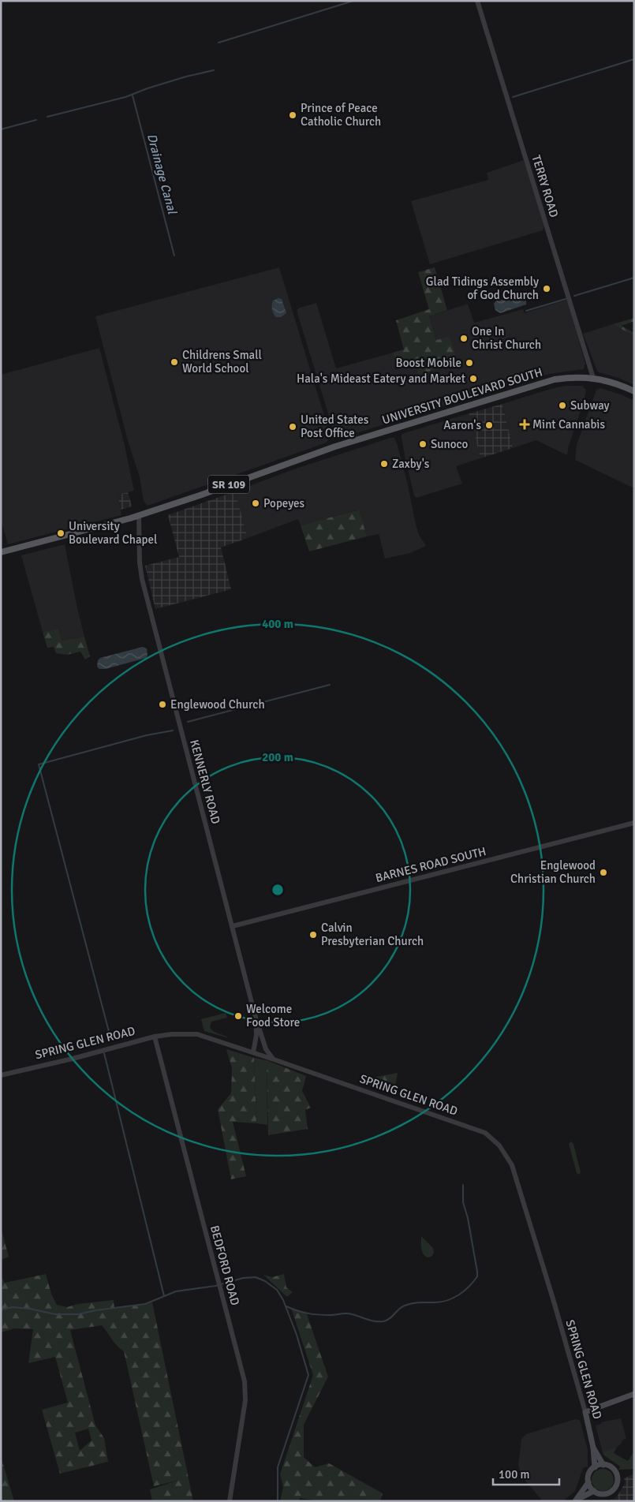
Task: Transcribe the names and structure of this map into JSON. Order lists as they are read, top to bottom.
{
  "streets": {
    "main road": ["UNIVERSITY BOULEVARD SOUTH", "SR 109", "SPRING GLEN ROAD"],
    "street": [
      "TERRY ROAD",
      "KENNERLY ROAD",
      "BARNES ROAD SOUTH",
      "BEDFORD ROAD"
    ]
  },
  "crossings": [
    ["TERRY ROAD", "UNIVERSITY BOULEVARD SOUTH"],
    ["TERRY ROAD", "SR 109"],
    ["UNIVERSITY BOULEVARD SOUTH", "SR 109"],
    ["UNIVERSITY BOULEVARD SOUTH", "KENNERLY ROAD"],
    ["KENNERLY ROAD", "BARNES ROAD SOUTH"],
    ["KENNERLY ROAD", "SPRING GLEN ROAD"],
    ["SPRING GLEN ROAD", "BEDFORD ROAD"]
  ],
  "water": ["Drainage Canal"],
  "places": {
    "other": [
      "Prince of Peace Catholic Church",
      "Glad Tidings Assembly of God Church",
      "One In Christ Church",
      "Childrens Small World School",
      "Boost Mobile",
      "Hala's Mideast Eatery and Market",
      "Subway",
      "Aaron's",
      "United States Post Office",
      "Sunoco",
      "Zaxby's",
      "Popeyes",
      "University Boulevard Chapel",
      "Englewood Church",
      "Englewood Christian Church",
      "Calvin Presbyterian Church",
      "Welcome Food Store"
    ],
    "health": ["Mint Cannabis"]
  },
  "scale_bar": "100 m",
  "rings": ["400 m", "200 m"]
}
